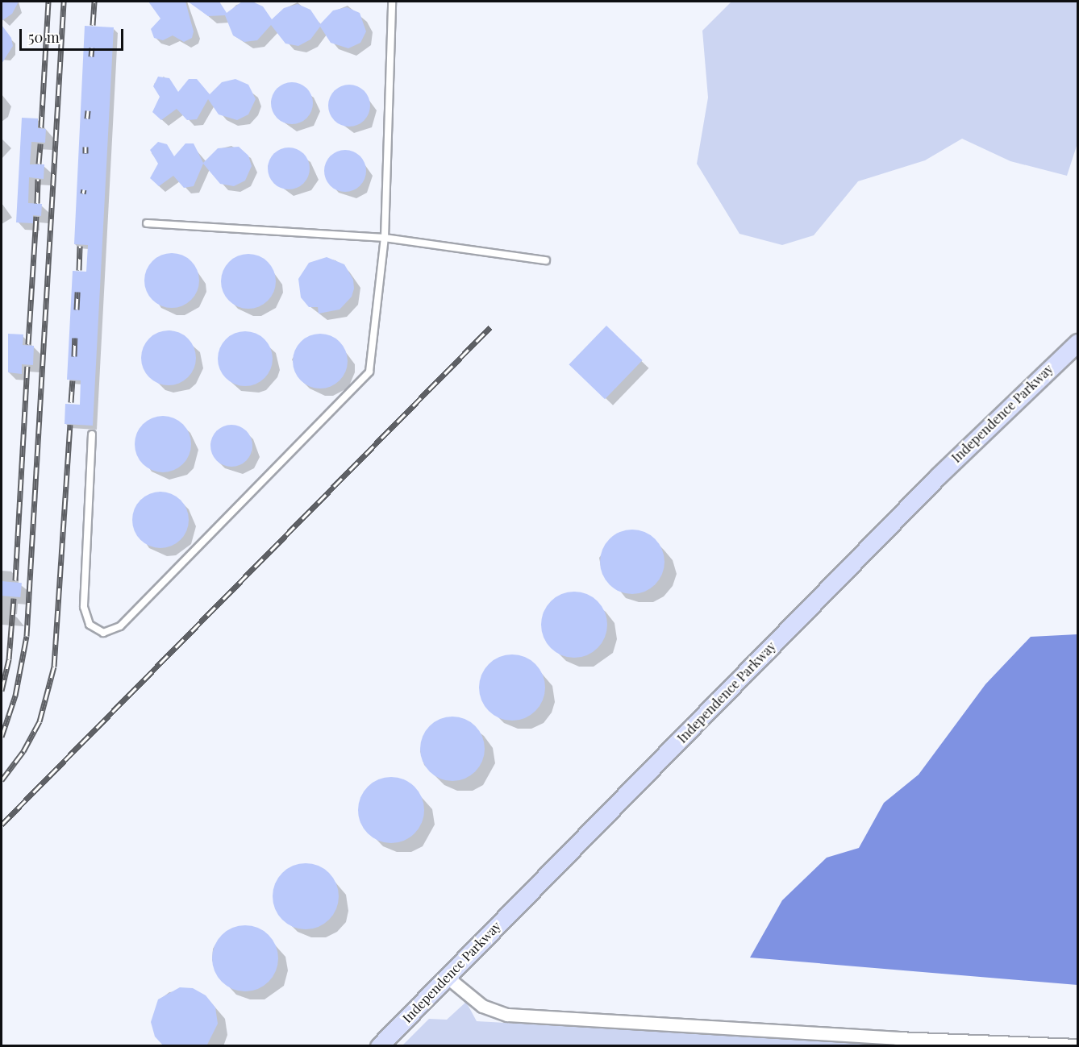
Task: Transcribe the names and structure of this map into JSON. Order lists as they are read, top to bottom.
{
  "streets": {
    "main road": ["Independence Parkway"]
  },
  "scale_bar": "50 m"
}
